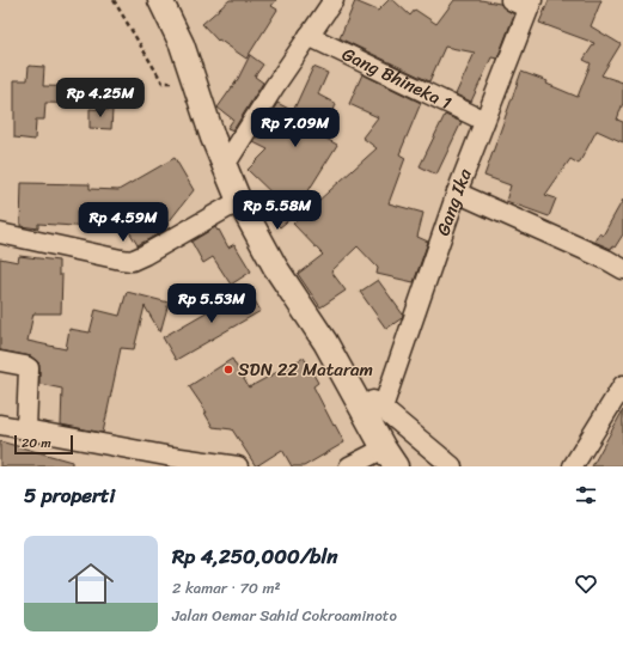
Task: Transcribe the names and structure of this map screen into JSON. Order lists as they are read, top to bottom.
{
  "streets": {
    "street": ["Gang Bhineka 1", "Gang Ika"]
  },
  "crossings": [
    ["Gang Bhineka 1", "Gang Ika"]
  ],
  "places": ["SDN 22 Mataram"],
  "scale_bar": "20 m",
  "page": {
    "price": [
      "Rp 4.25M",
      "Rp 7.09M",
      "Rp 5.58M",
      "Rp 4.59M",
      "Rp 5.53M"
    ],
    "scale": "20 m",
    "heading": "5 properti",
    "list": [
      {
        "name": "Rp 4,250,000/bln",
        "note": "2 kamar · 70 m² · Jalan Oemar Sahid Cokroaminoto"
      }
    ]
  }
}
